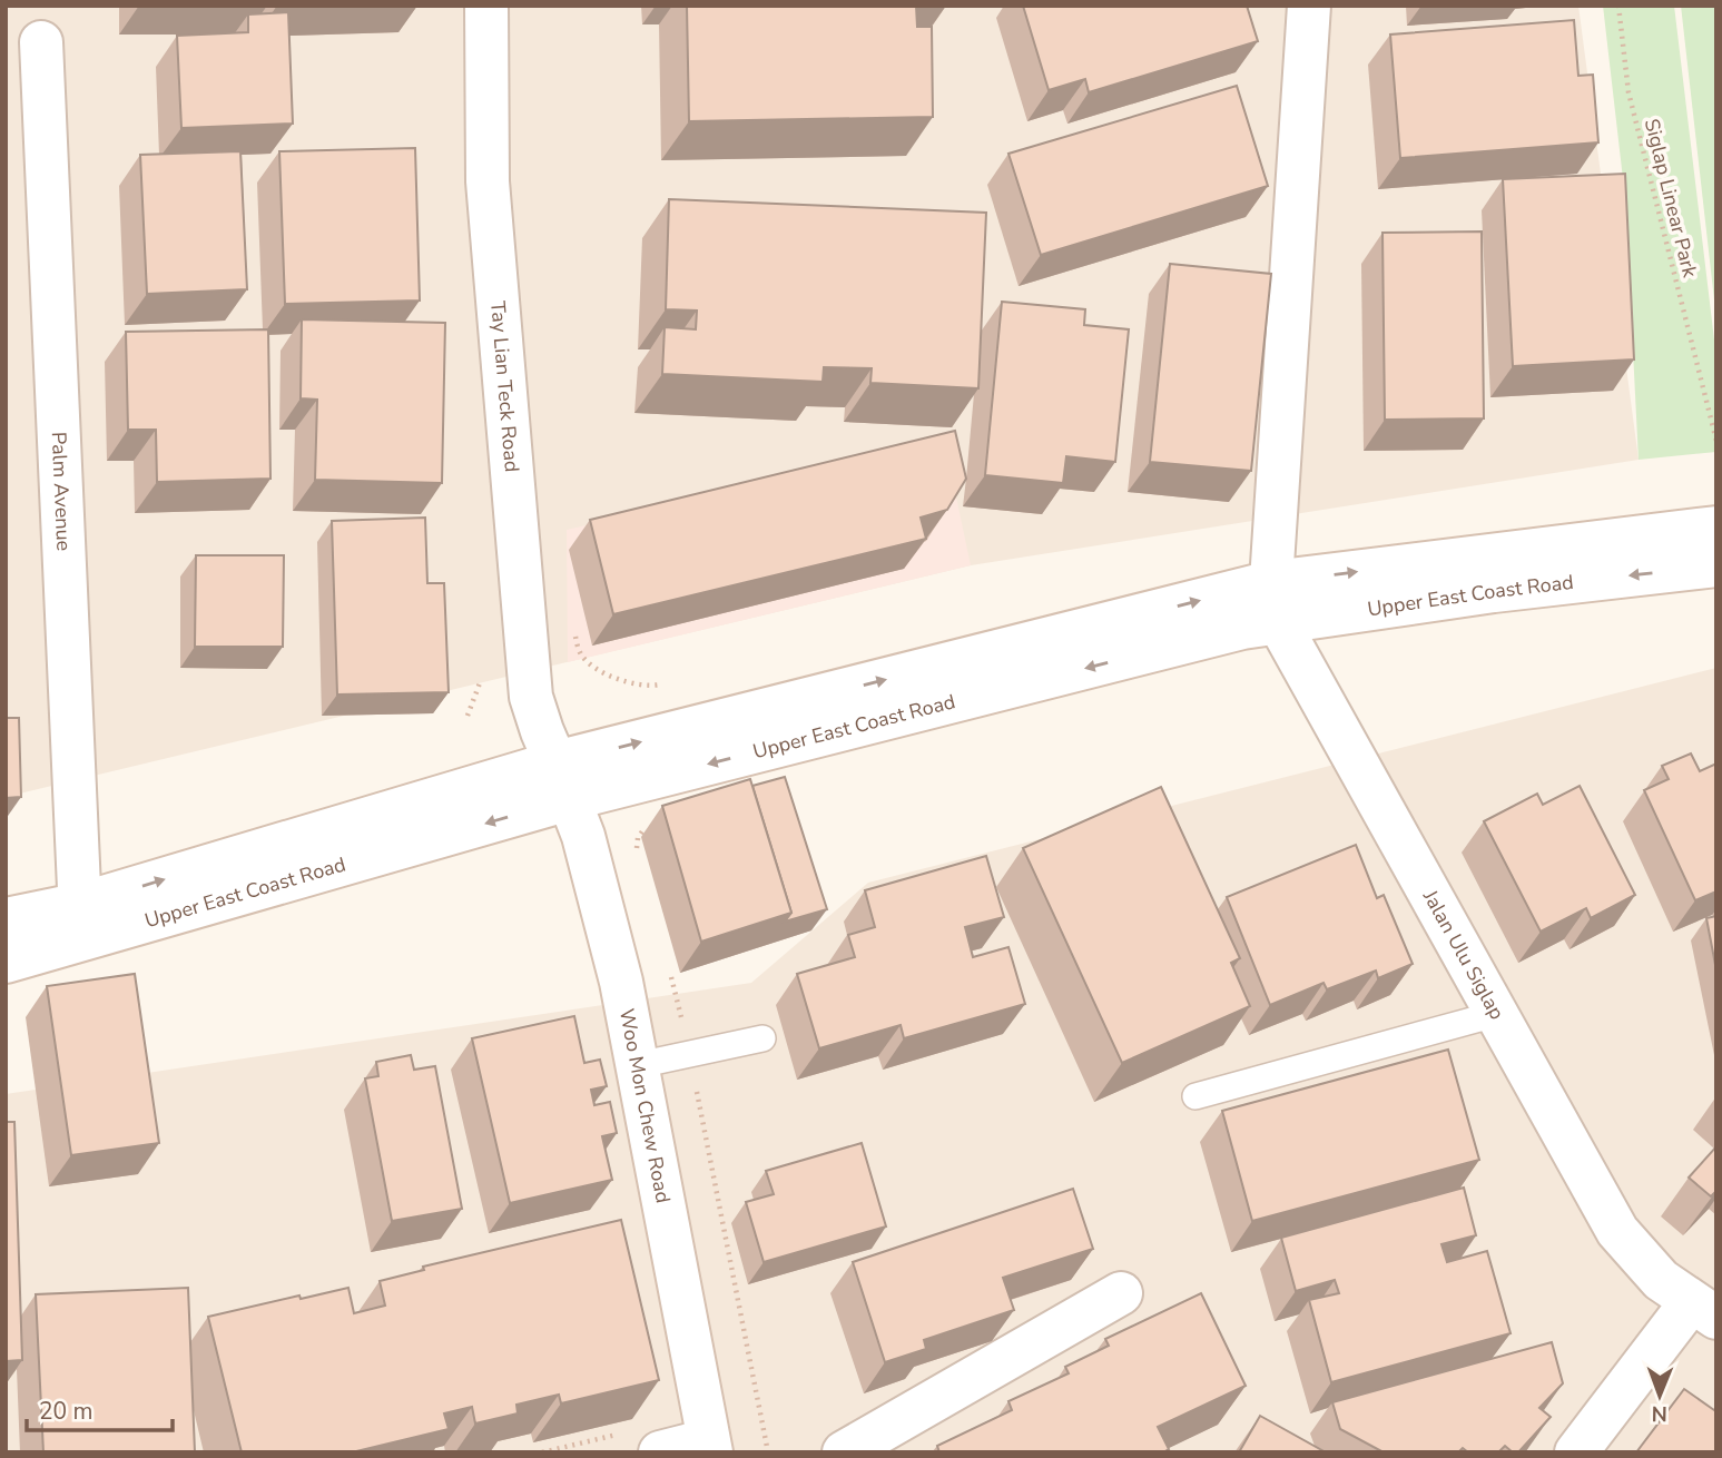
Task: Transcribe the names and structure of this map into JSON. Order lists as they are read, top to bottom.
{
  "streets": {
    "street": [
      "Tay Lian Teck Road",
      "Palm Avenue",
      "Upper East Coast Road",
      "Jalan Ulu Siglap",
      "Woo Mon Chew Road"
    ],
    "path": ["Siglap Linear Park"]
  },
  "crossings": [
    ["Tay Lian Teck Road", "Upper East Coast Road"],
    ["Tay Lian Teck Road", "Woo Mon Chew Road"],
    ["Palm Avenue", "Upper East Coast Road"],
    ["Upper East Coast Road", "Jalan Ulu Siglap"],
    ["Upper East Coast Road", "Woo Mon Chew Road"]
  ],
  "scale_bar": "20 m",
  "north": "bottom"
}
